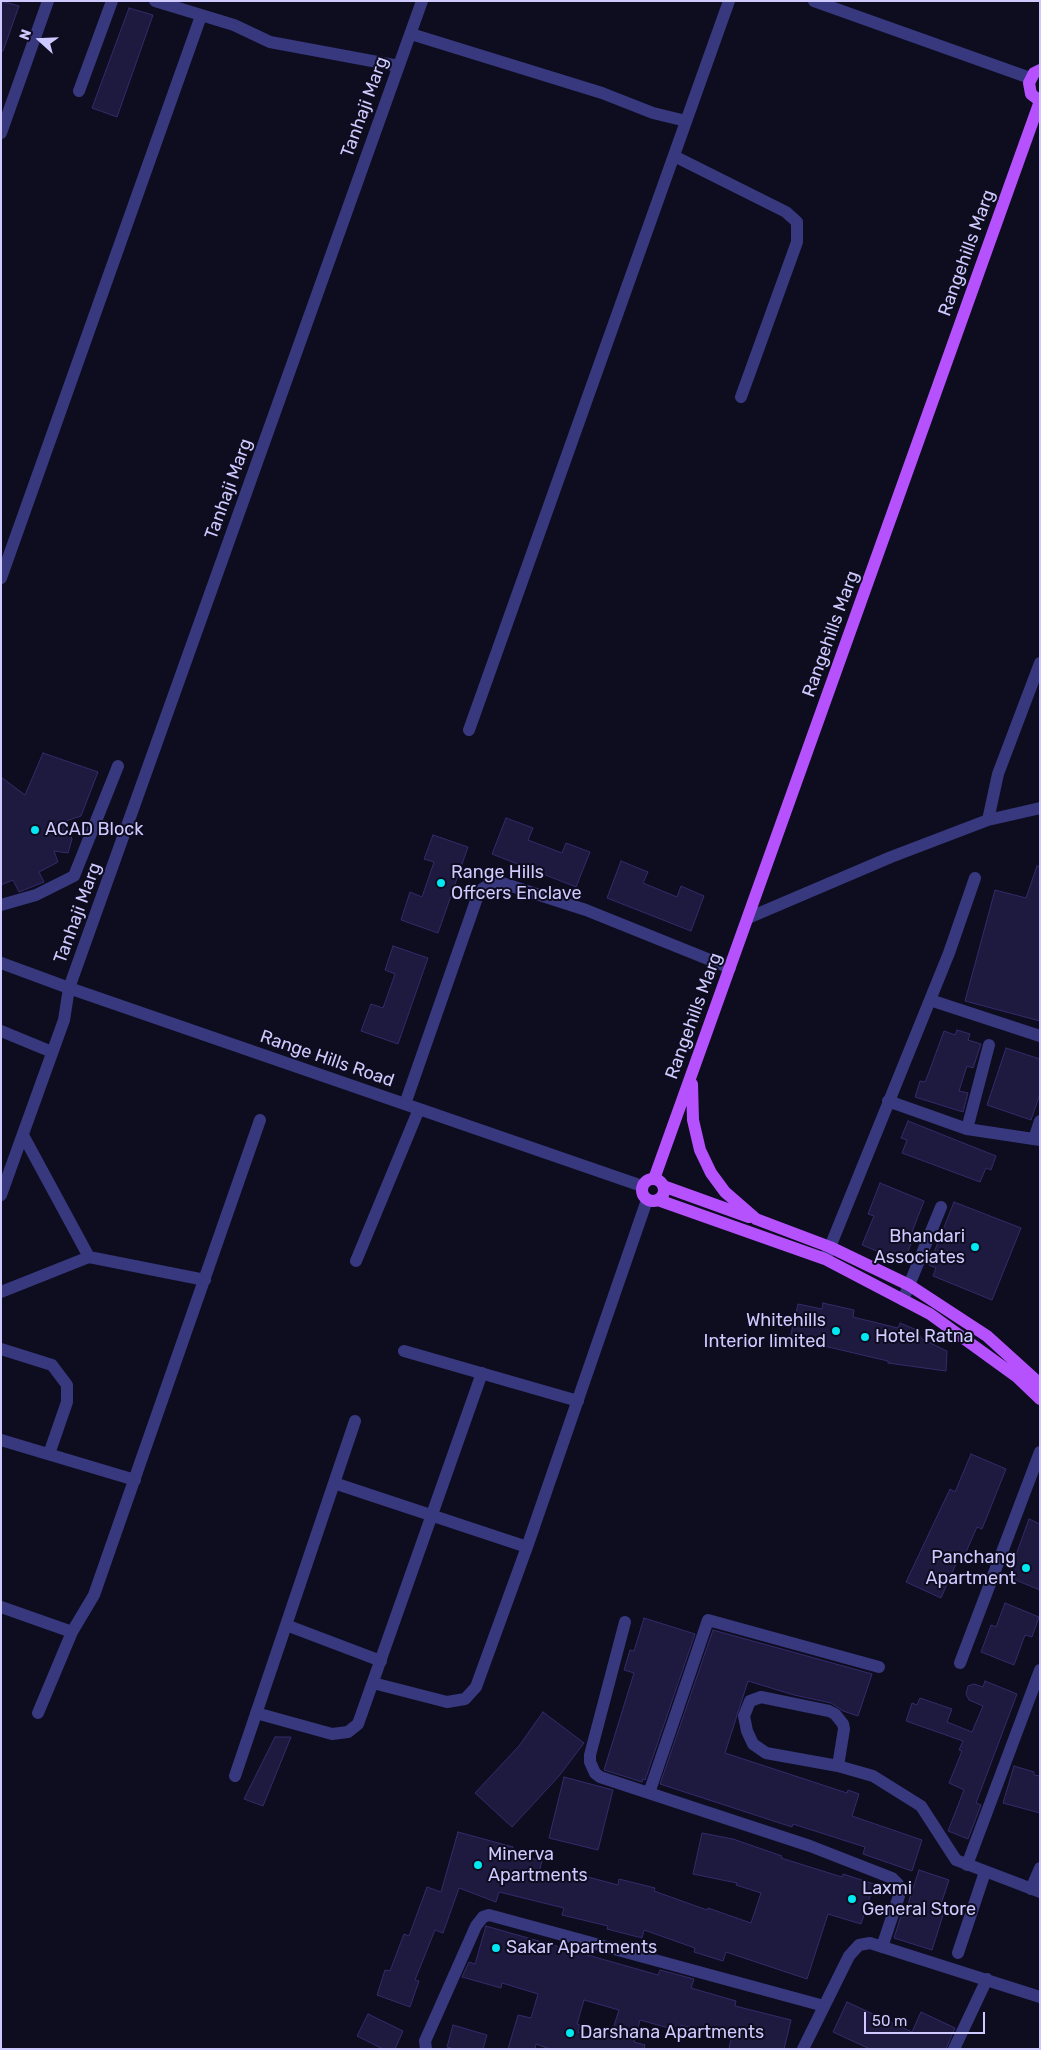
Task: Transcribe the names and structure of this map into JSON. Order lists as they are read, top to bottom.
{
  "streets": {
    "main road": ["Rangehills Marg"],
    "street": ["Tanhaji Marg", "Range Hills Road"]
  },
  "crossings": [
    ["Tanhaji Marg", "Range Hills Road"],
    ["Rangehills Marg", "Range Hills Road"]
  ],
  "places": [
    "ACAD Block",
    "Range Hills Offcers Enclave",
    "Bhandari Associates",
    "Whitehills Interior limited",
    "Hotel Ratna",
    "Panchang Apartment",
    "Minerva Apartments",
    "Laxmi General Store",
    "Sakar Apartments",
    "Darshana Apartments"
  ],
  "scale_bar": "50 m",
  "north": "left"
}
